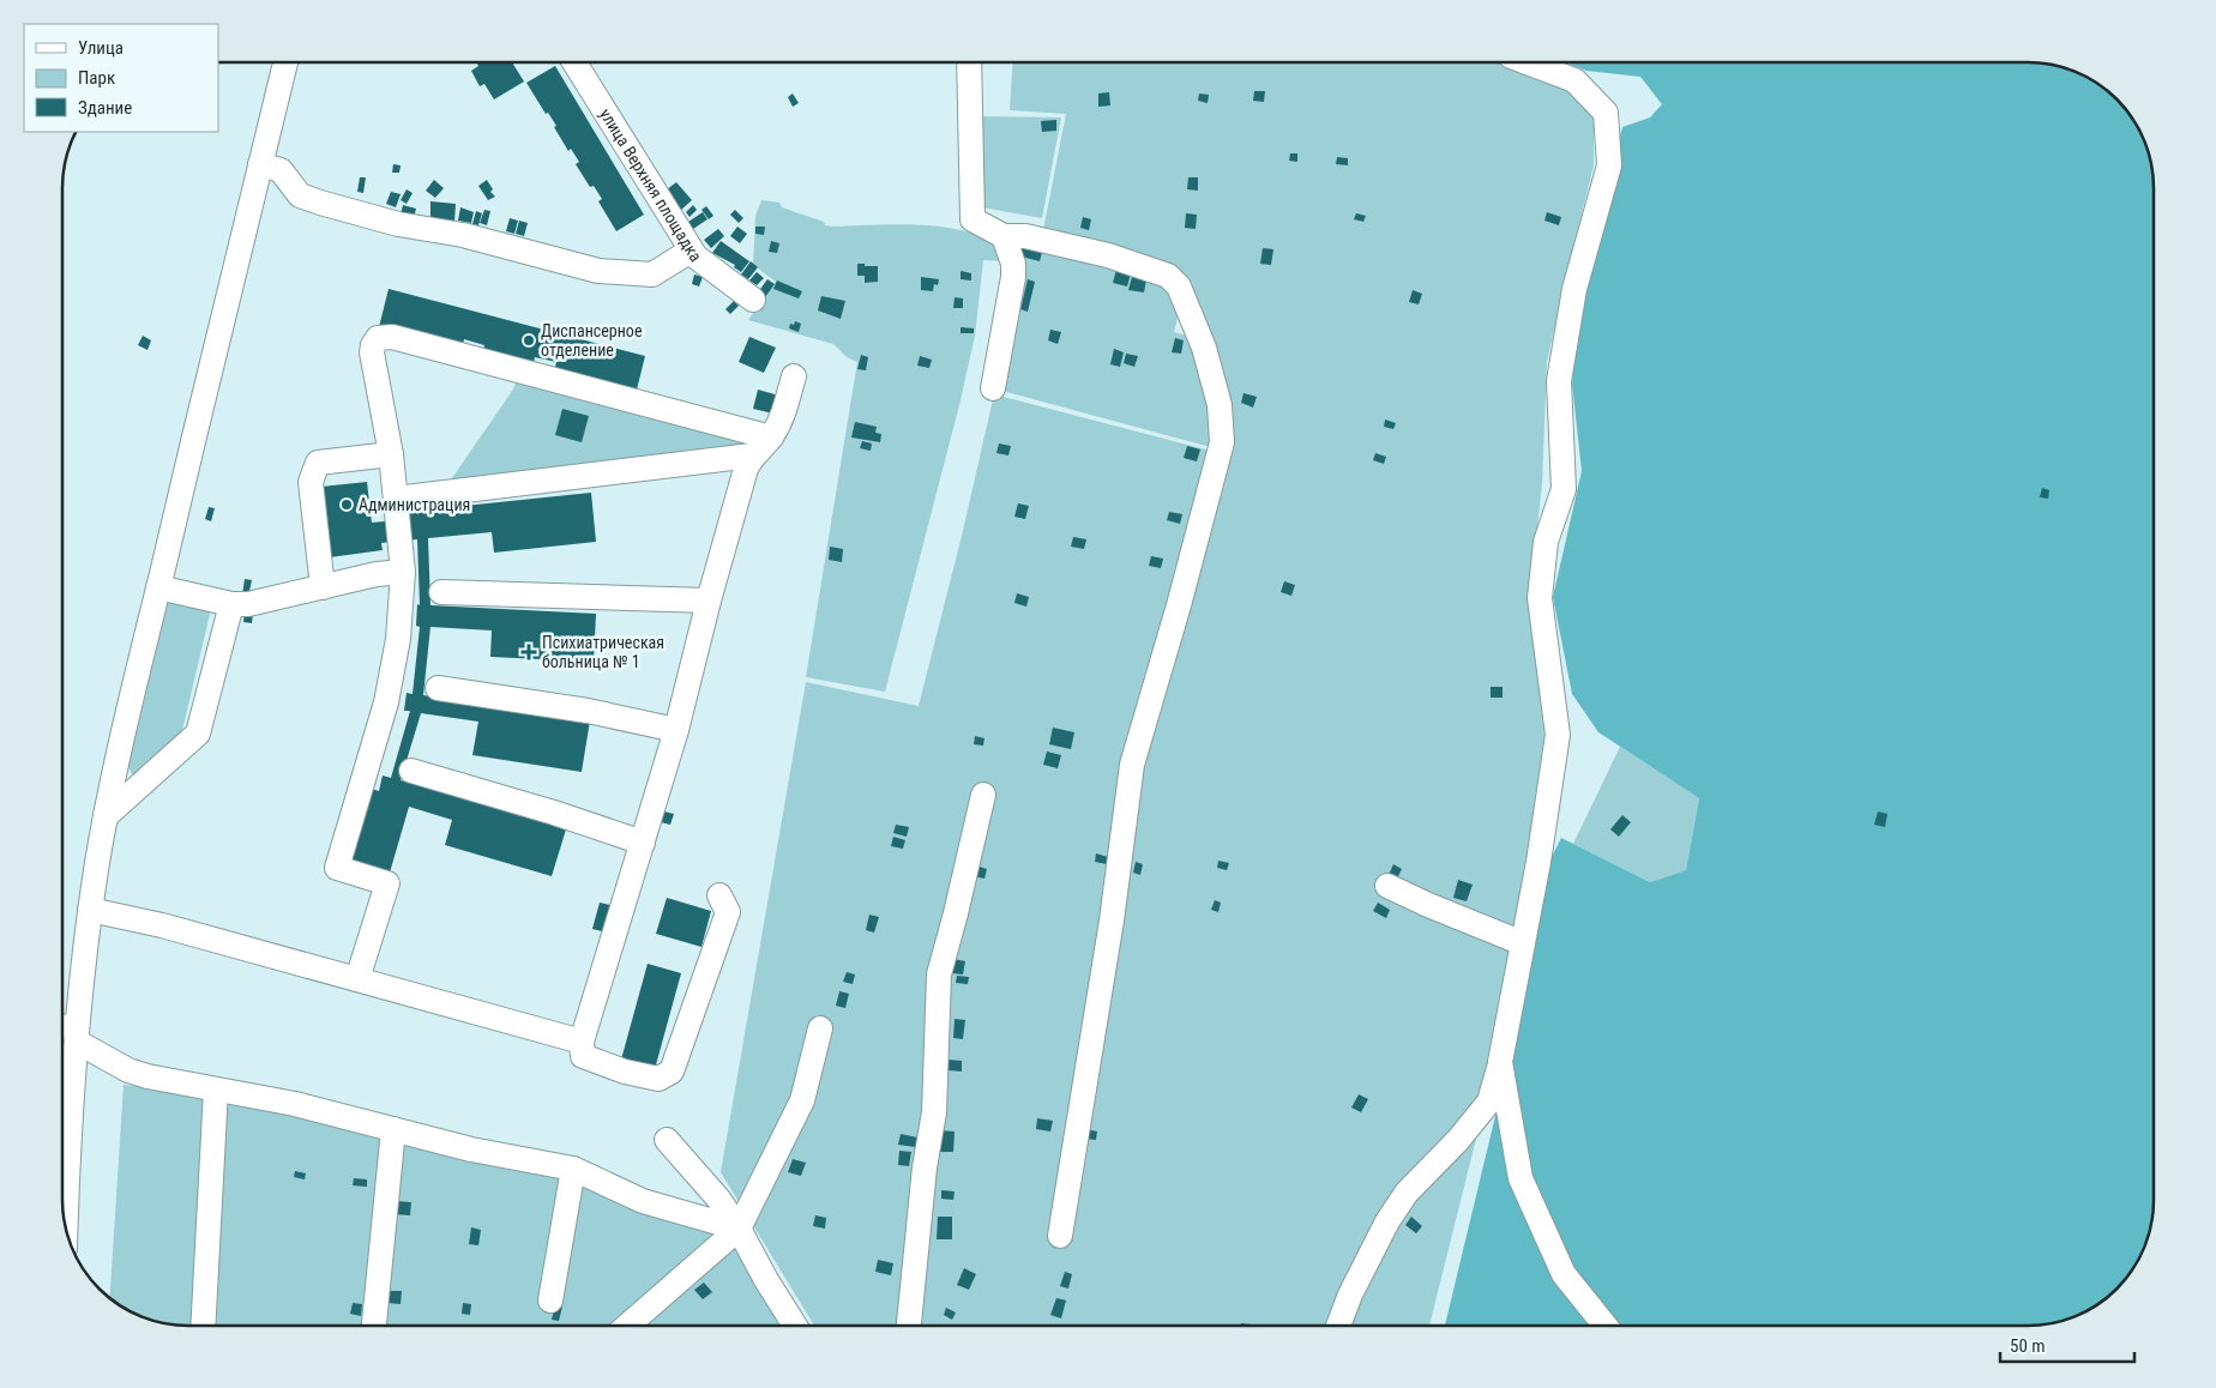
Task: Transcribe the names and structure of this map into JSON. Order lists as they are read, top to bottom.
{
  "streets": {
    "street": ["улица Верхняя площадка"]
  },
  "places": {
    "other": ["Диспансерное отделение", "Администрация"],
    "health": ["Психиатрическая больница № 1"]
  },
  "legend": ["Улица", "Парк", "Здание"],
  "scale_bar": "50 m"
}
